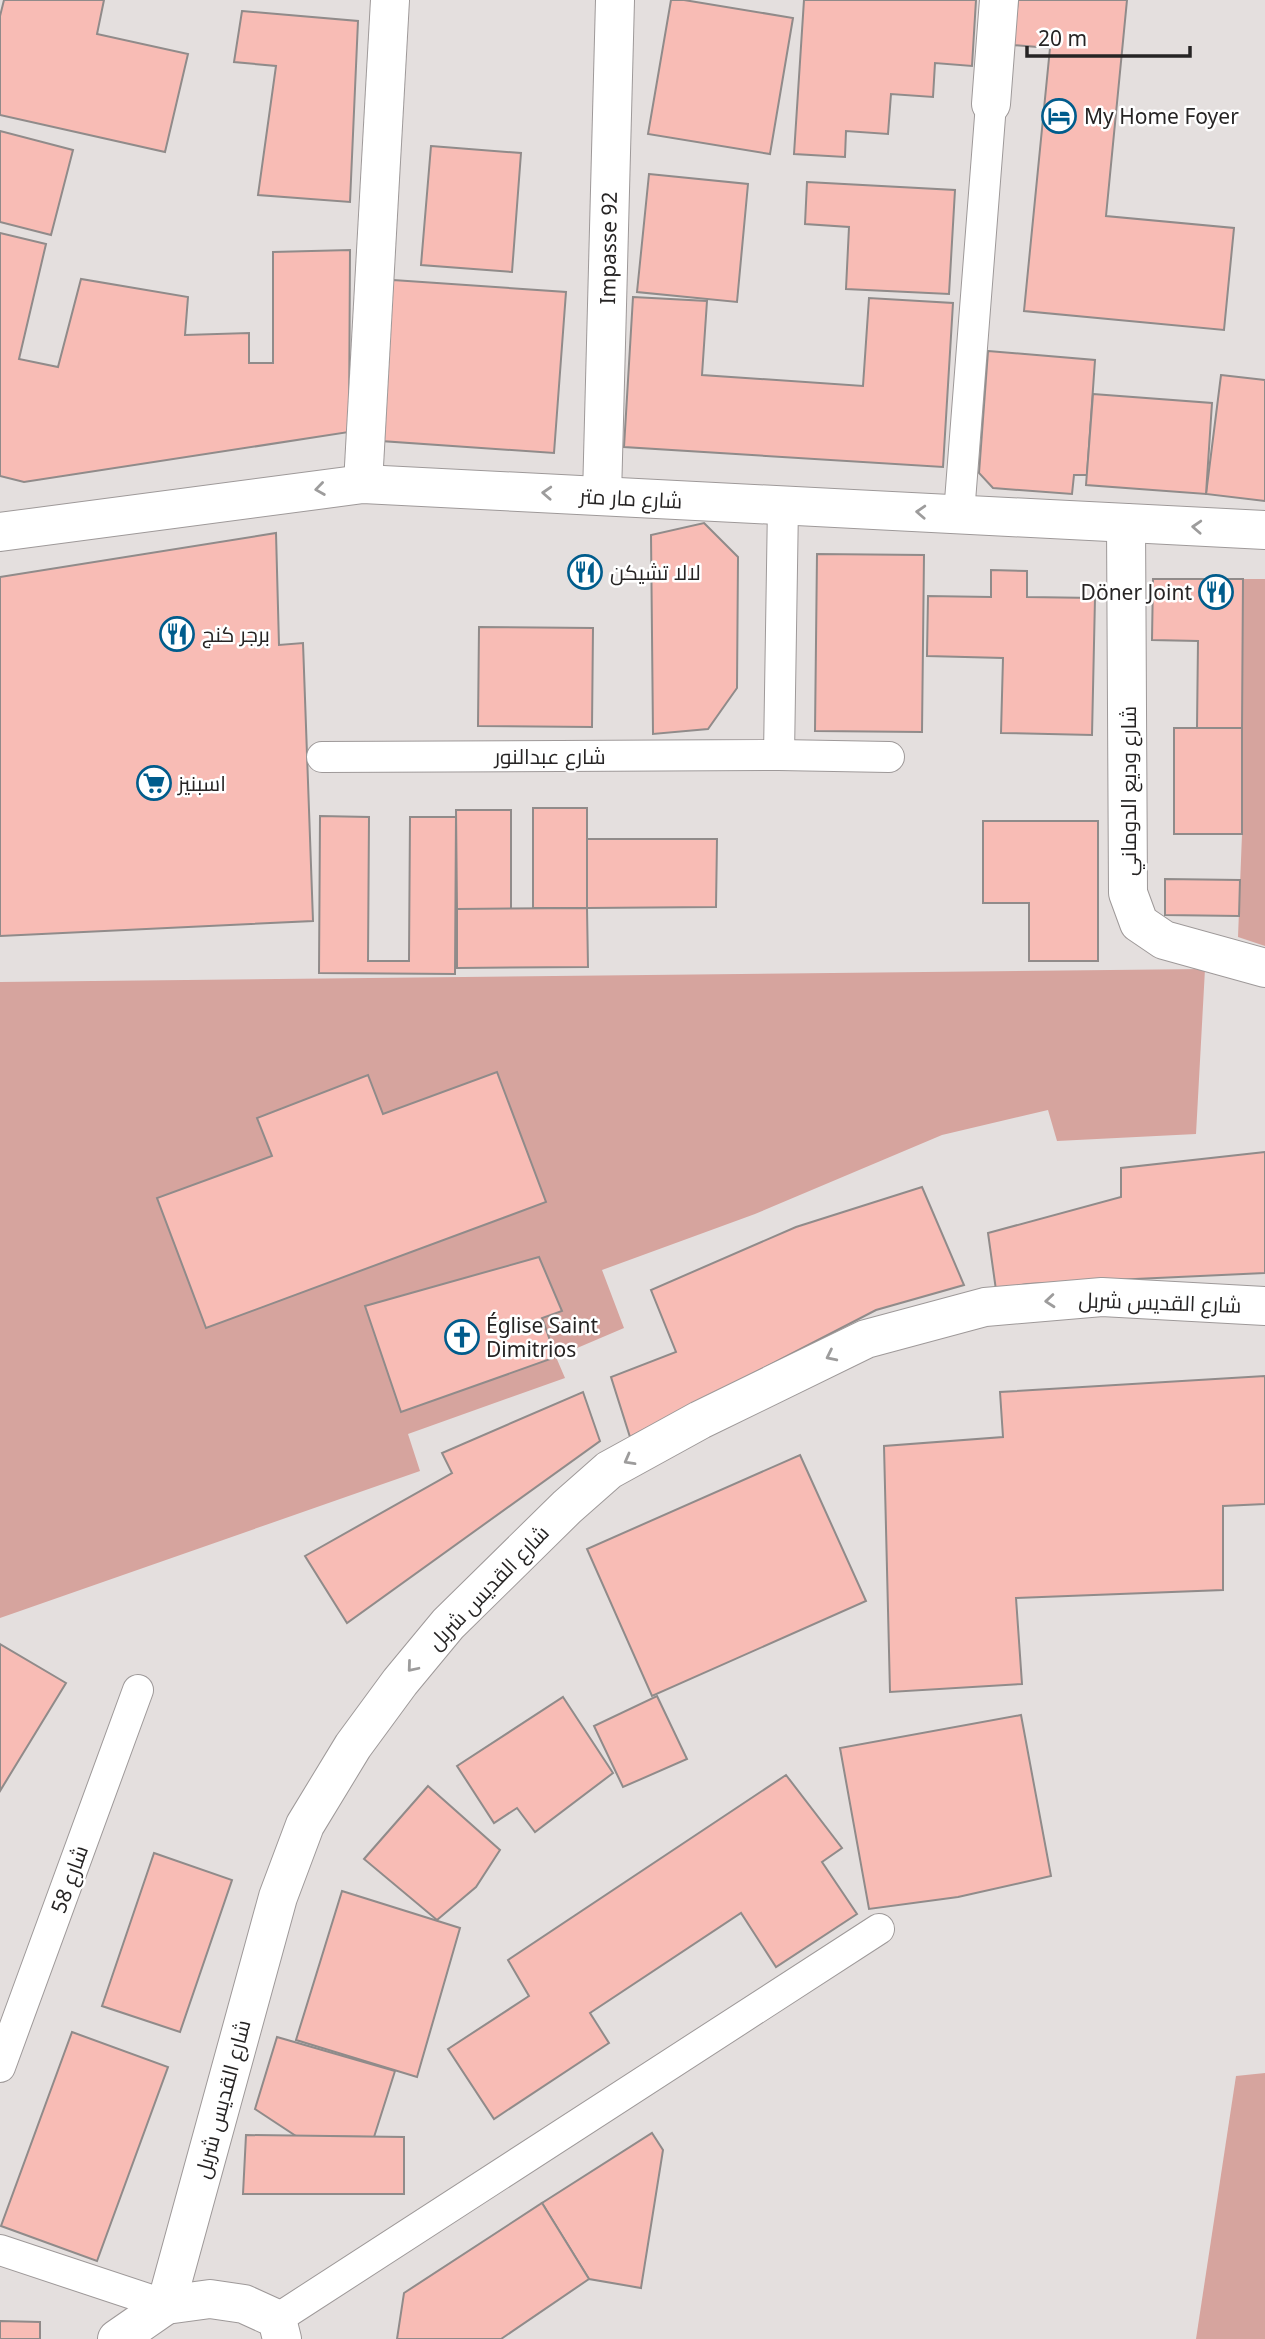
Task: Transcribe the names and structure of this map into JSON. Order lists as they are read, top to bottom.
{
  "streets": {
    "street": [
      "Impasse 92",
      "شارع مار متر",
      "شارع وديع الدوماني",
      "شارع القديس شربل"
    ],
    "lane": ["شارع عبدالنور", "شارع 58"]
  },
  "crossings": [
    ["Impasse 92", "شارع مار متر"],
    ["شارع مار متر", "شارع وديع الدوماني"]
  ],
  "one_way": ["شارع مار متر", "شارع القديس شربل"],
  "places": {
    "hotel": ["My Home Foyer"],
    "restaurant": ["لالا تشيكن", "Döner Joint", "برجر كنج"],
    "supermarket": ["اسبنيز"],
    "church": ["Église Saint Dimitrios"]
  },
  "scale_bar": "20 m"
}
